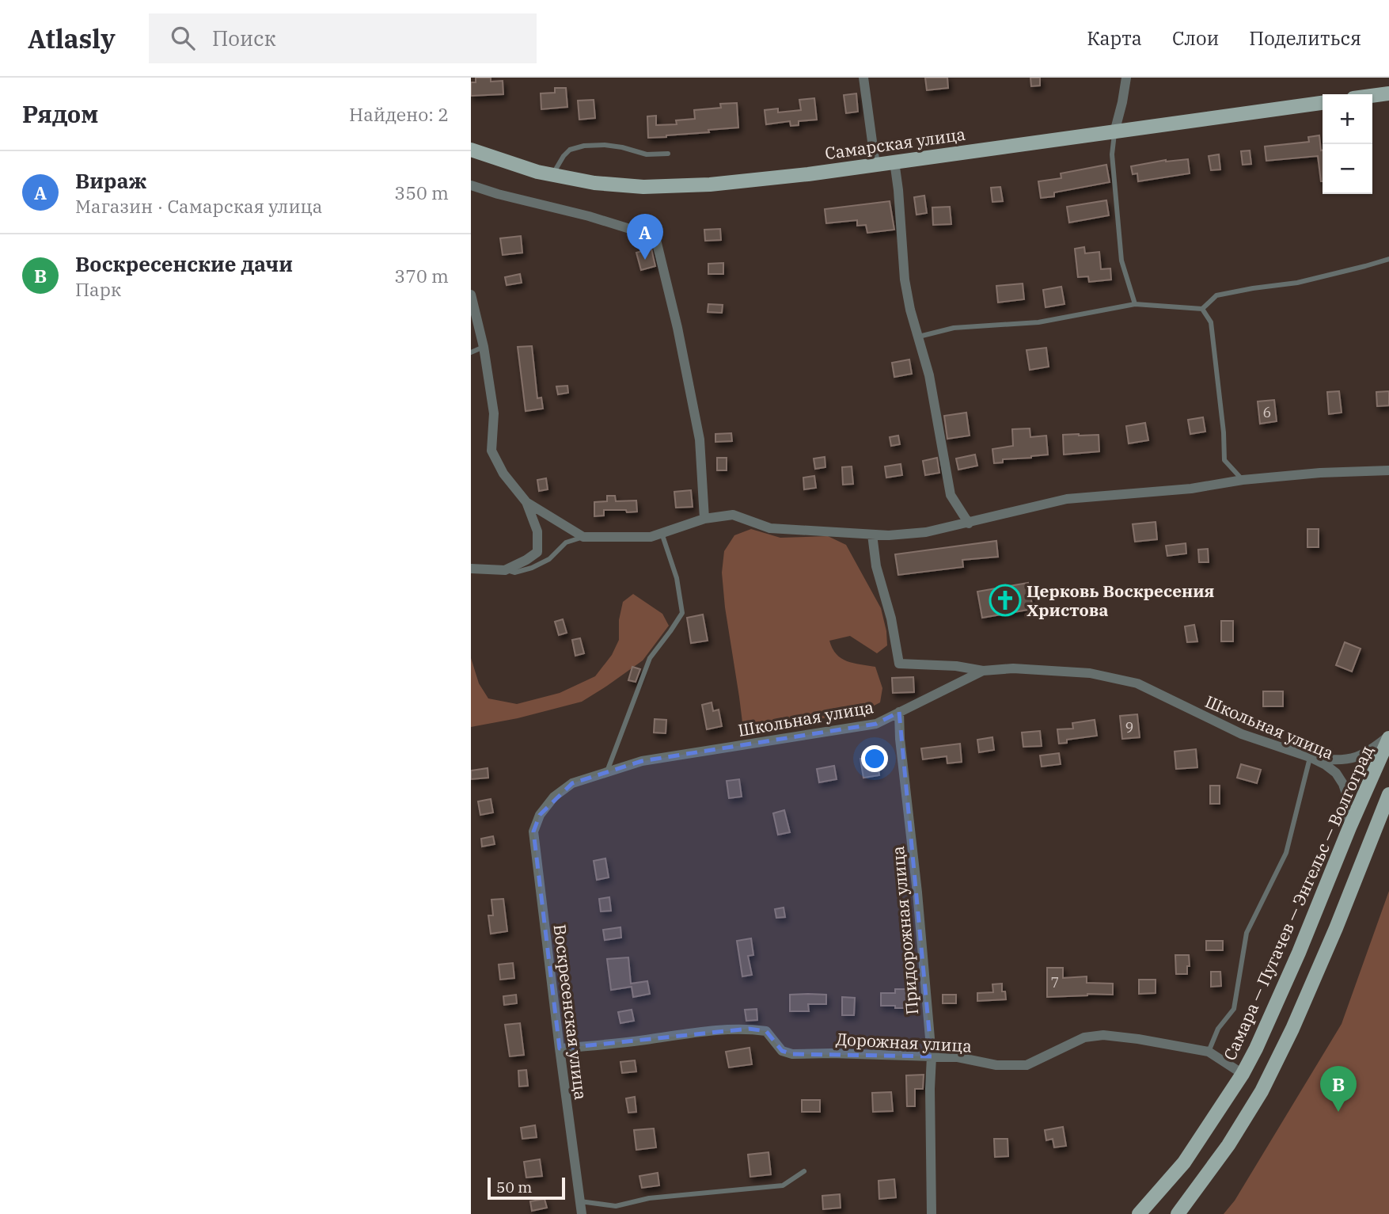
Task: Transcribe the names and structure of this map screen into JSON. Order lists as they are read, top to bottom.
{
  "streets": {
    "main road": ["Самарская улица", "Самара — Пугачев — Энгельс — Волгоград"],
    "street": [
      "Школьная улица",
      "Придорожная улица",
      "Воскресенская улица",
      "Дорожная улица"
    ]
  },
  "crossings": [
    ["Школьная улица", "Самара — Пугачев — Энгельс — Волгоград"],
    ["Школьная улица", "Придорожная улица"],
    ["Школьная улица", "Воскресенская улица"],
    ["Самара — Пугачев — Энгельс — Волгоград", "Дорожная улица"],
    ["Придорожная улица", "Дорожная улица"],
    ["Воскресенская улица", "Дорожная улица"]
  ],
  "places": {
    "church": ["Церковь Воскресения Христова"]
  },
  "house_numbers": ["6", "9", "7"],
  "scale_bar": "50 m",
  "page": {
    "header": "Atlasly",
    "search": "Поиск",
    "nav": ["Карта", "Слои", "Поделиться"],
    "heading": ["Рядом", "Найдено: 2"],
    "map_buttons": ["+", "−"],
    "list": [
      {
        "mark": "A",
        "name": "Вираж",
        "note": "Магазин · Самарская улица",
        "value": "350 m"
      },
      {
        "mark": "B",
        "name": "Воскресенские дачи",
        "note": "Парк",
        "value": "370 m"
      }
    ],
    "pins": ["A", "B"],
    "scale": "50 m"
  }
}
